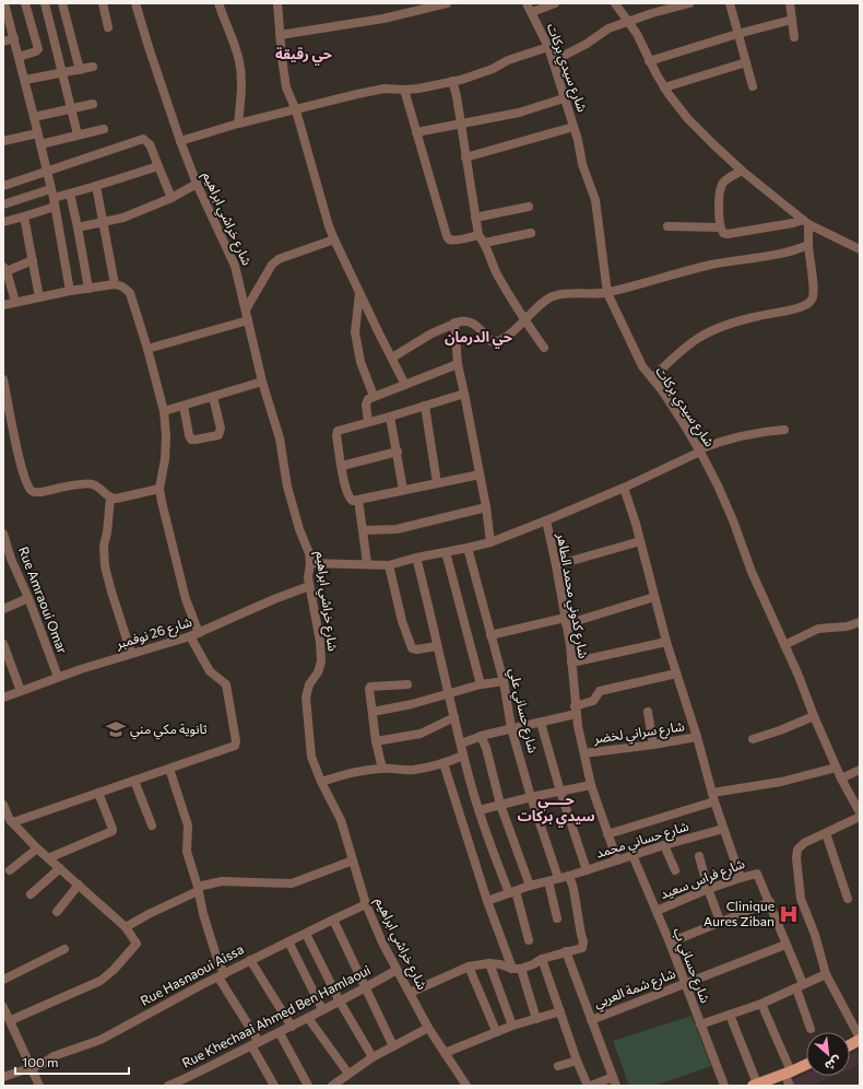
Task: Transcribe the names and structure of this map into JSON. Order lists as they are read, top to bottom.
{
  "streets": {
    "street": [
      "شارع سيدي بركات",
      "شارع خراشي ابراهيم",
      "شارع كدوني محمد الطاهر",
      "Rue Amraoui Omar",
      "شارع 26 نوفمبر",
      "شارع حساني علي",
      "شارع سراني لخضر",
      "شارع حساني محمد",
      "شارع فراس سعيد",
      "شارع حساني ب",
      "Rue Hasnaoui Aissa",
      "شارع شمة العربي",
      "Rue Khechaai Ahmed Ben Hamlaoui"
    ]
  },
  "crossings": [
    ["شارع خراشي ابراهيم", "شارع كدوني محمد الطاهر"],
    ["شارع خراشي ابراهيم", "شارع 26 نوفمبر"],
    ["شارع خراشي ابراهيم", "Rue Hasnaoui Aissa"],
    ["شارع خراشي ابراهيم", "Rue Khechaai Ahmed Ben Hamlaoui"],
    ["شارع كدوني محمد الطاهر", "شارع حساني علي"],
    ["شارع كدوني محمد الطاهر", "شارع سراني لخضر"],
    ["شارع كدوني محمد الطاهر", "شارع حساني محمد"],
    ["Rue Amraoui Omar", "شارع 26 نوفمبر"],
    ["شارع حساني علي", "شارع حساني محمد"],
    ["شارع حساني محمد", "شارع حساني ب"],
    ["شارع فراس سعيد", "شارع حساني ب"],
    ["شارع حساني ب", "شارع شمة العربي"]
  ],
  "districts": ["حي رقيقة", "حي الدرمان", "حــــي سيدي بركات"],
  "places": {
    "school or university": ["ثانوية مكي مني"],
    "hospital": ["Clinique Aures Ziban"]
  },
  "scale_bar": "100 m",
  "north": "bottom right"
}
